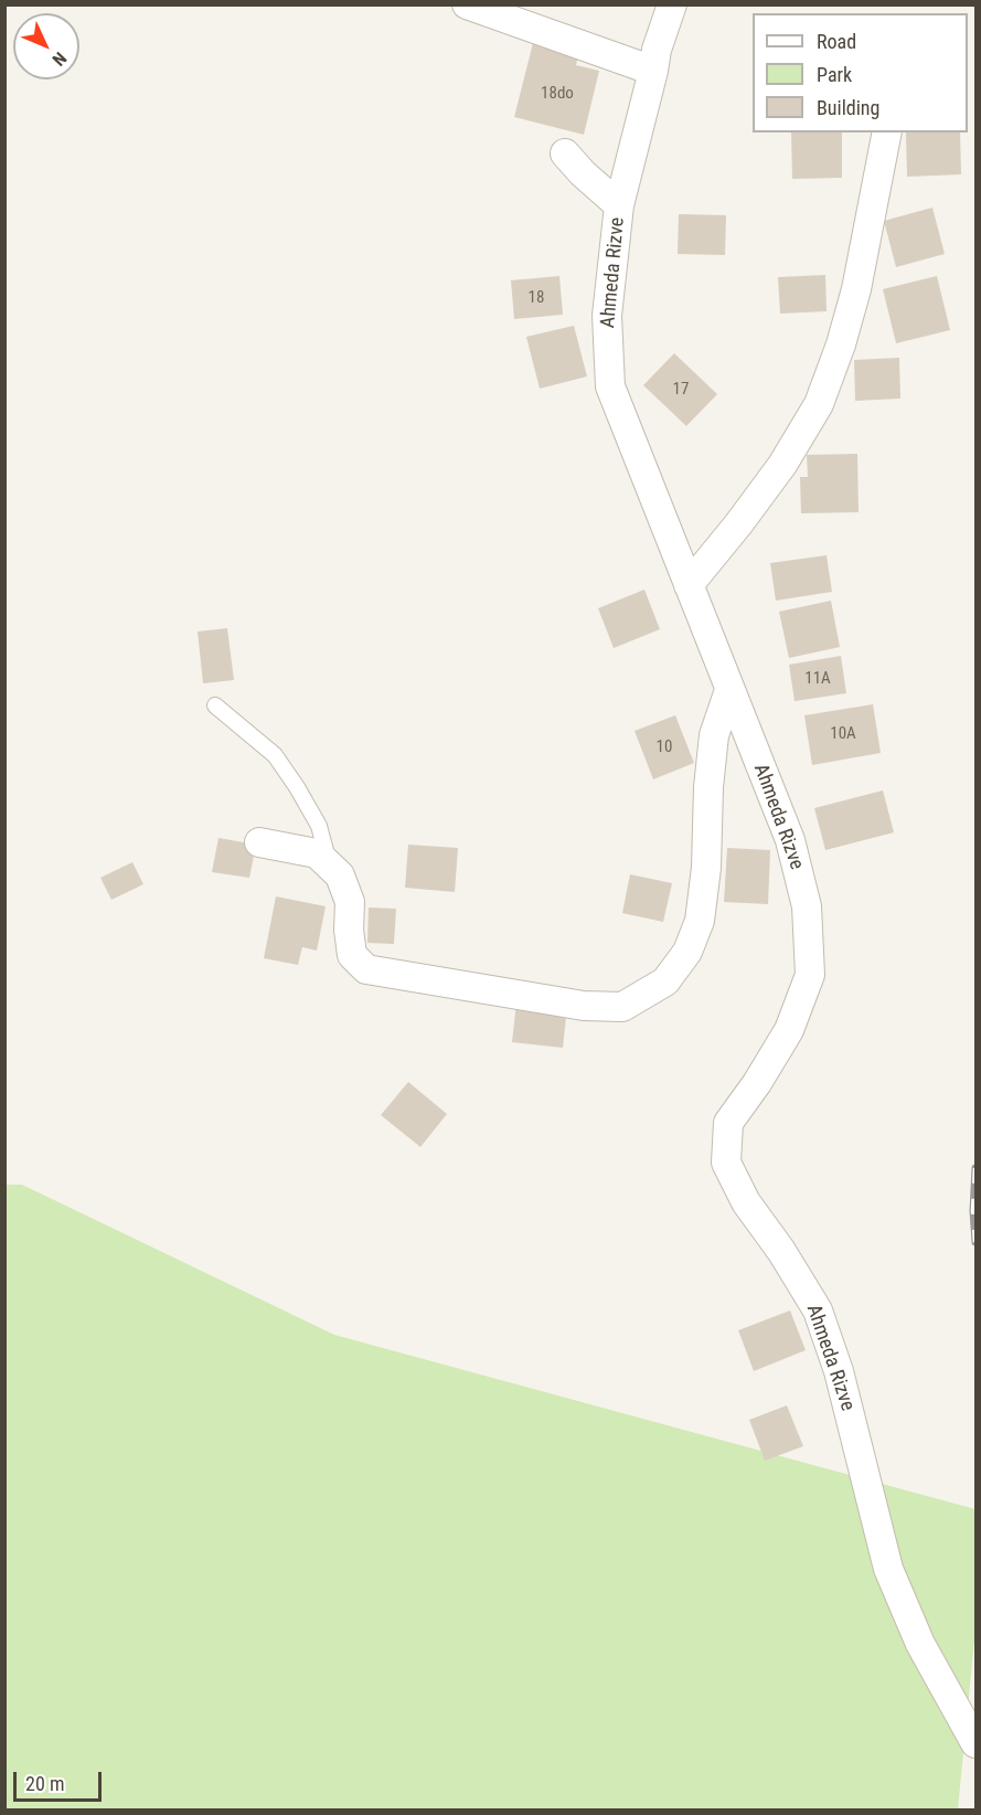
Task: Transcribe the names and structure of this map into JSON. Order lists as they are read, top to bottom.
{
  "streets": {
    "street": ["Ahmeda Rizve"]
  },
  "house_numbers": [
    "18do",
    "18",
    "17",
    "11A",
    "10A",
    "10"
  ],
  "legend": ["Road", "Park", "Building"],
  "scale_bar": "20 m",
  "north": "bottom right"
}
